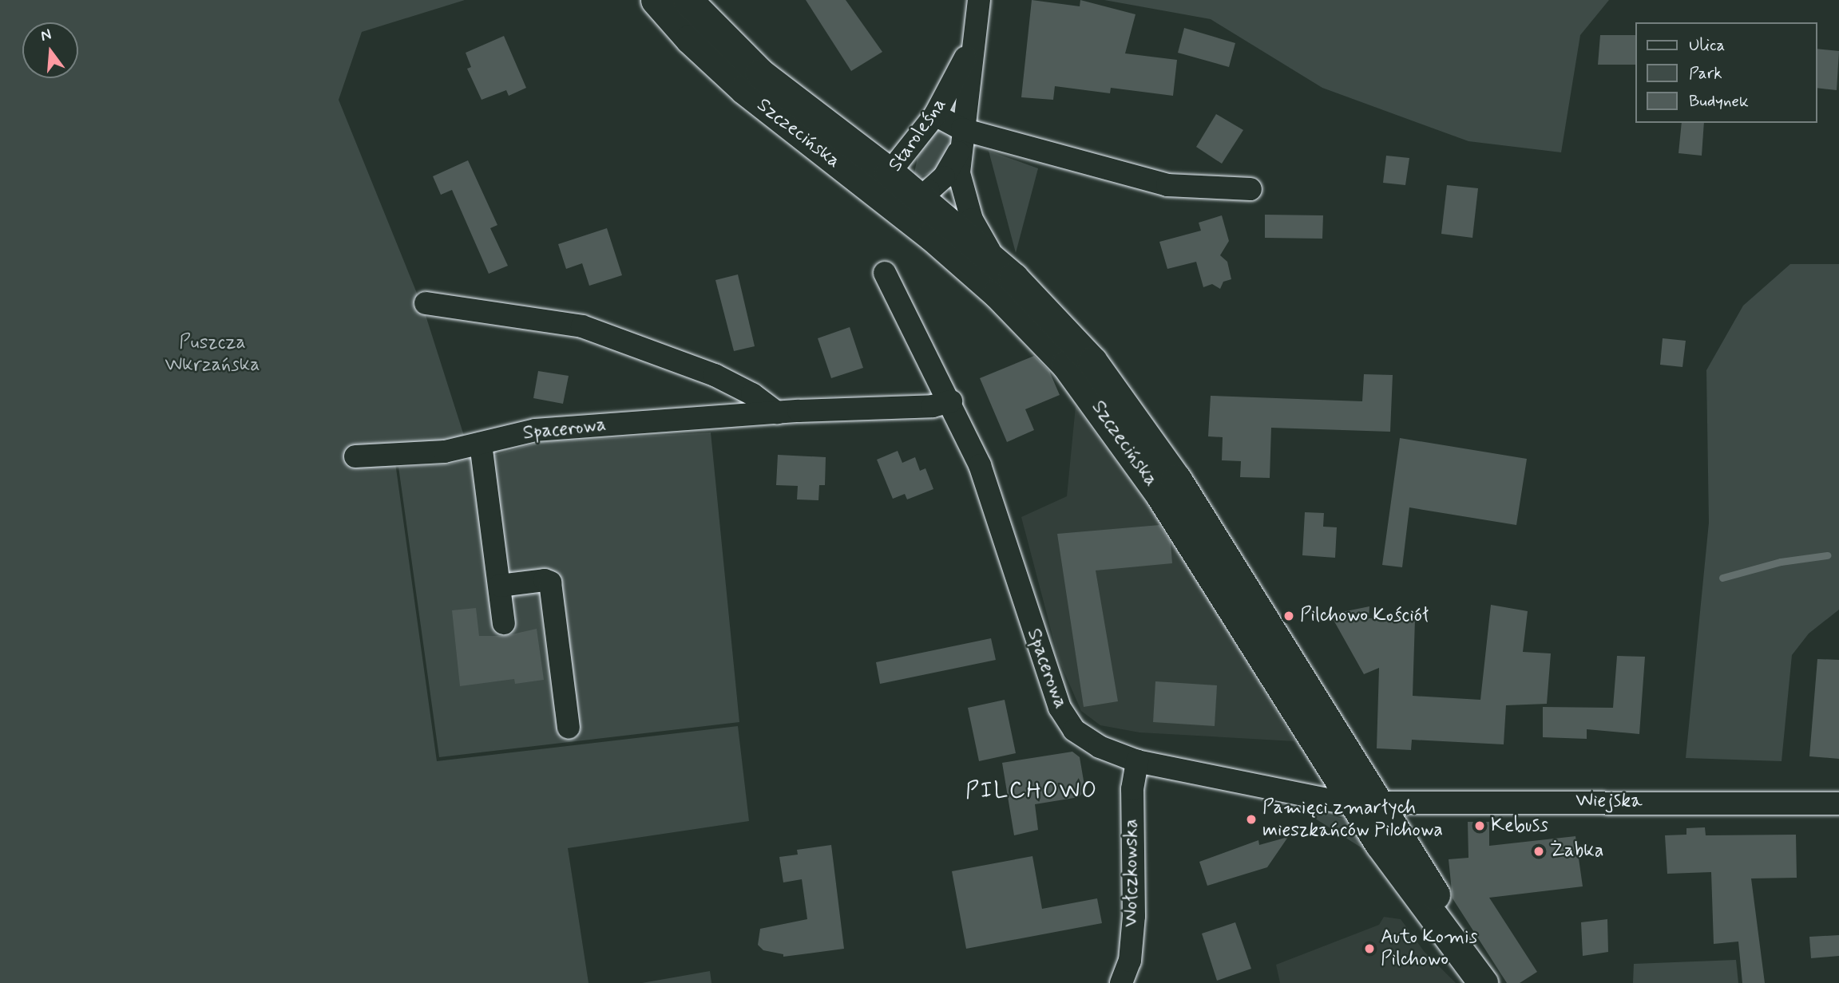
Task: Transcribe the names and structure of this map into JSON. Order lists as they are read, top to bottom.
{
  "streets": {
    "main road": ["Szczecińska"],
    "street": [
      "Staroleśna",
      "Spacerowa",
      "Wiejska",
      "Wołczkowska"
    ]
  },
  "crossings": [
    ["Szczecińska", "Staroleśna"],
    ["Szczecińska", "Spacerowa"],
    ["Szczecińska", "Wiejska"],
    ["Spacerowa", "Wiejska"],
    ["Spacerowa", "Wołczkowska"]
  ],
  "districts": ["PILCHOWO"],
  "parks": ["Puszcza Wkrzańska"],
  "places": [
    "Pilchowo Kościół",
    "Pamięci zmarłych mieszkańców Pilchowa",
    "Kebuss",
    "Żabka",
    "Auto Komis Pilchowo"
  ],
  "legend": ["Ulica", "Park", "Budynek"],
  "north": "top"
}
